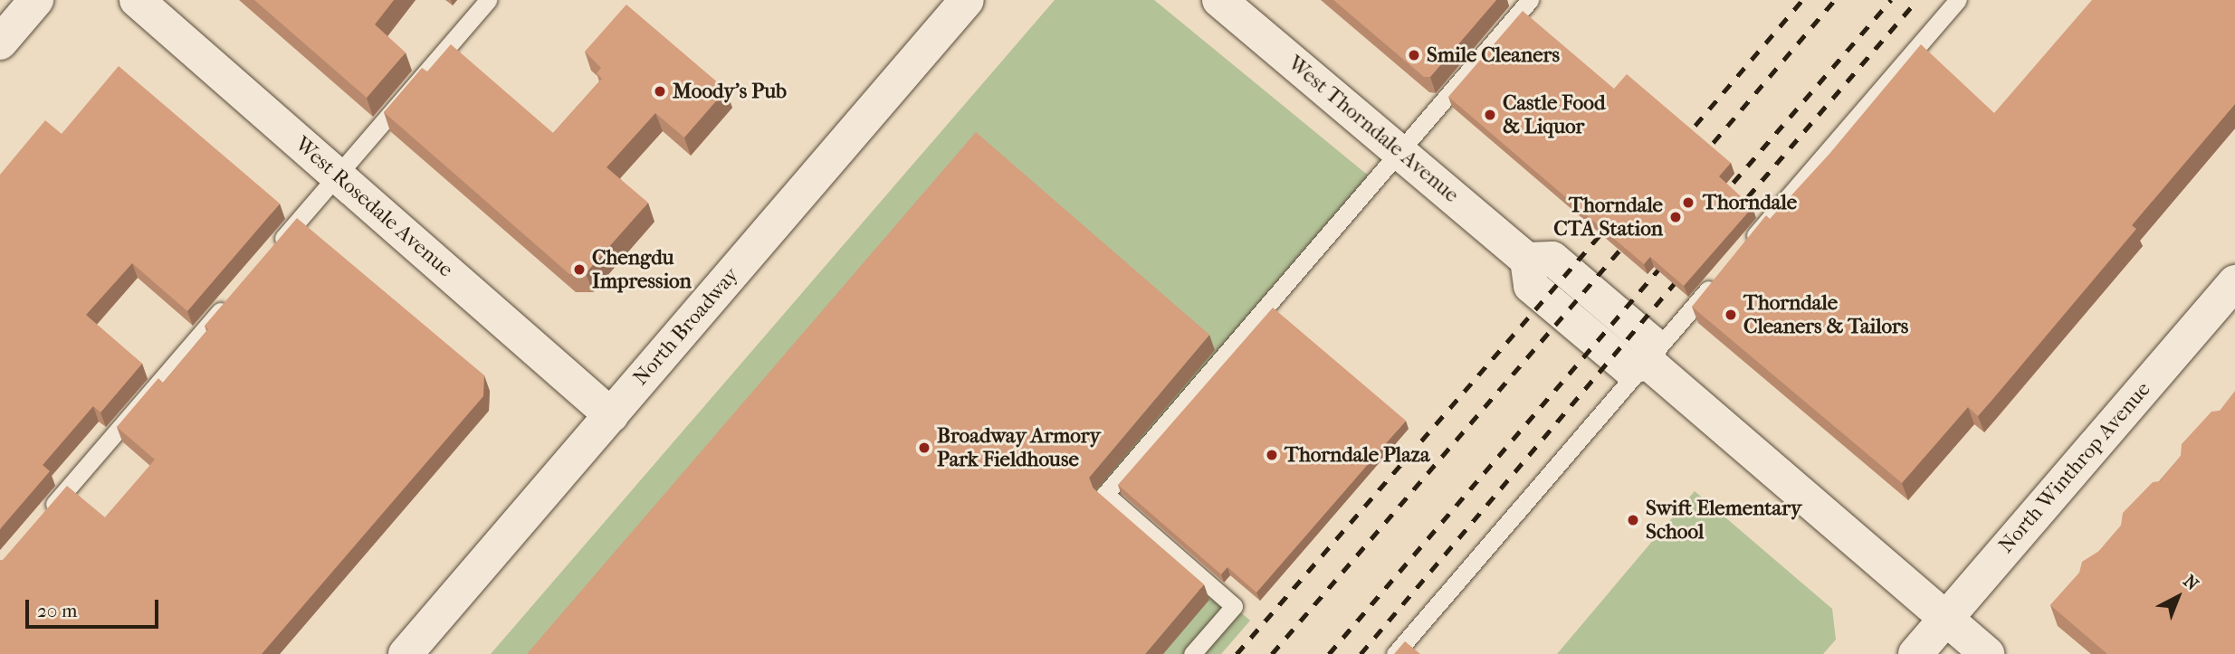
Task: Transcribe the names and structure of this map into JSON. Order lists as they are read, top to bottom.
{
  "streets": {
    "street": [
      "West Thorndale Avenue",
      "West Rosedale Avenue",
      "North Broadway",
      "North Winthrop Avenue"
    ]
  },
  "crossings": [
    ["West Rosedale Avenue", "North Broadway"]
  ],
  "places": [
    "Smile Cleaners",
    "Moody's Pub",
    "Castle Food & Liquor",
    "Thorndale",
    "Thorndale CTA Station",
    "Chengdu Impression",
    "Thorndale Cleaners & Tailors",
    "Broadway Armory Park Fieldhouse",
    "Thorndale Plaza",
    "Swift Elementary School"
  ],
  "scale_bar": "20 m",
  "north": "top right"
}
